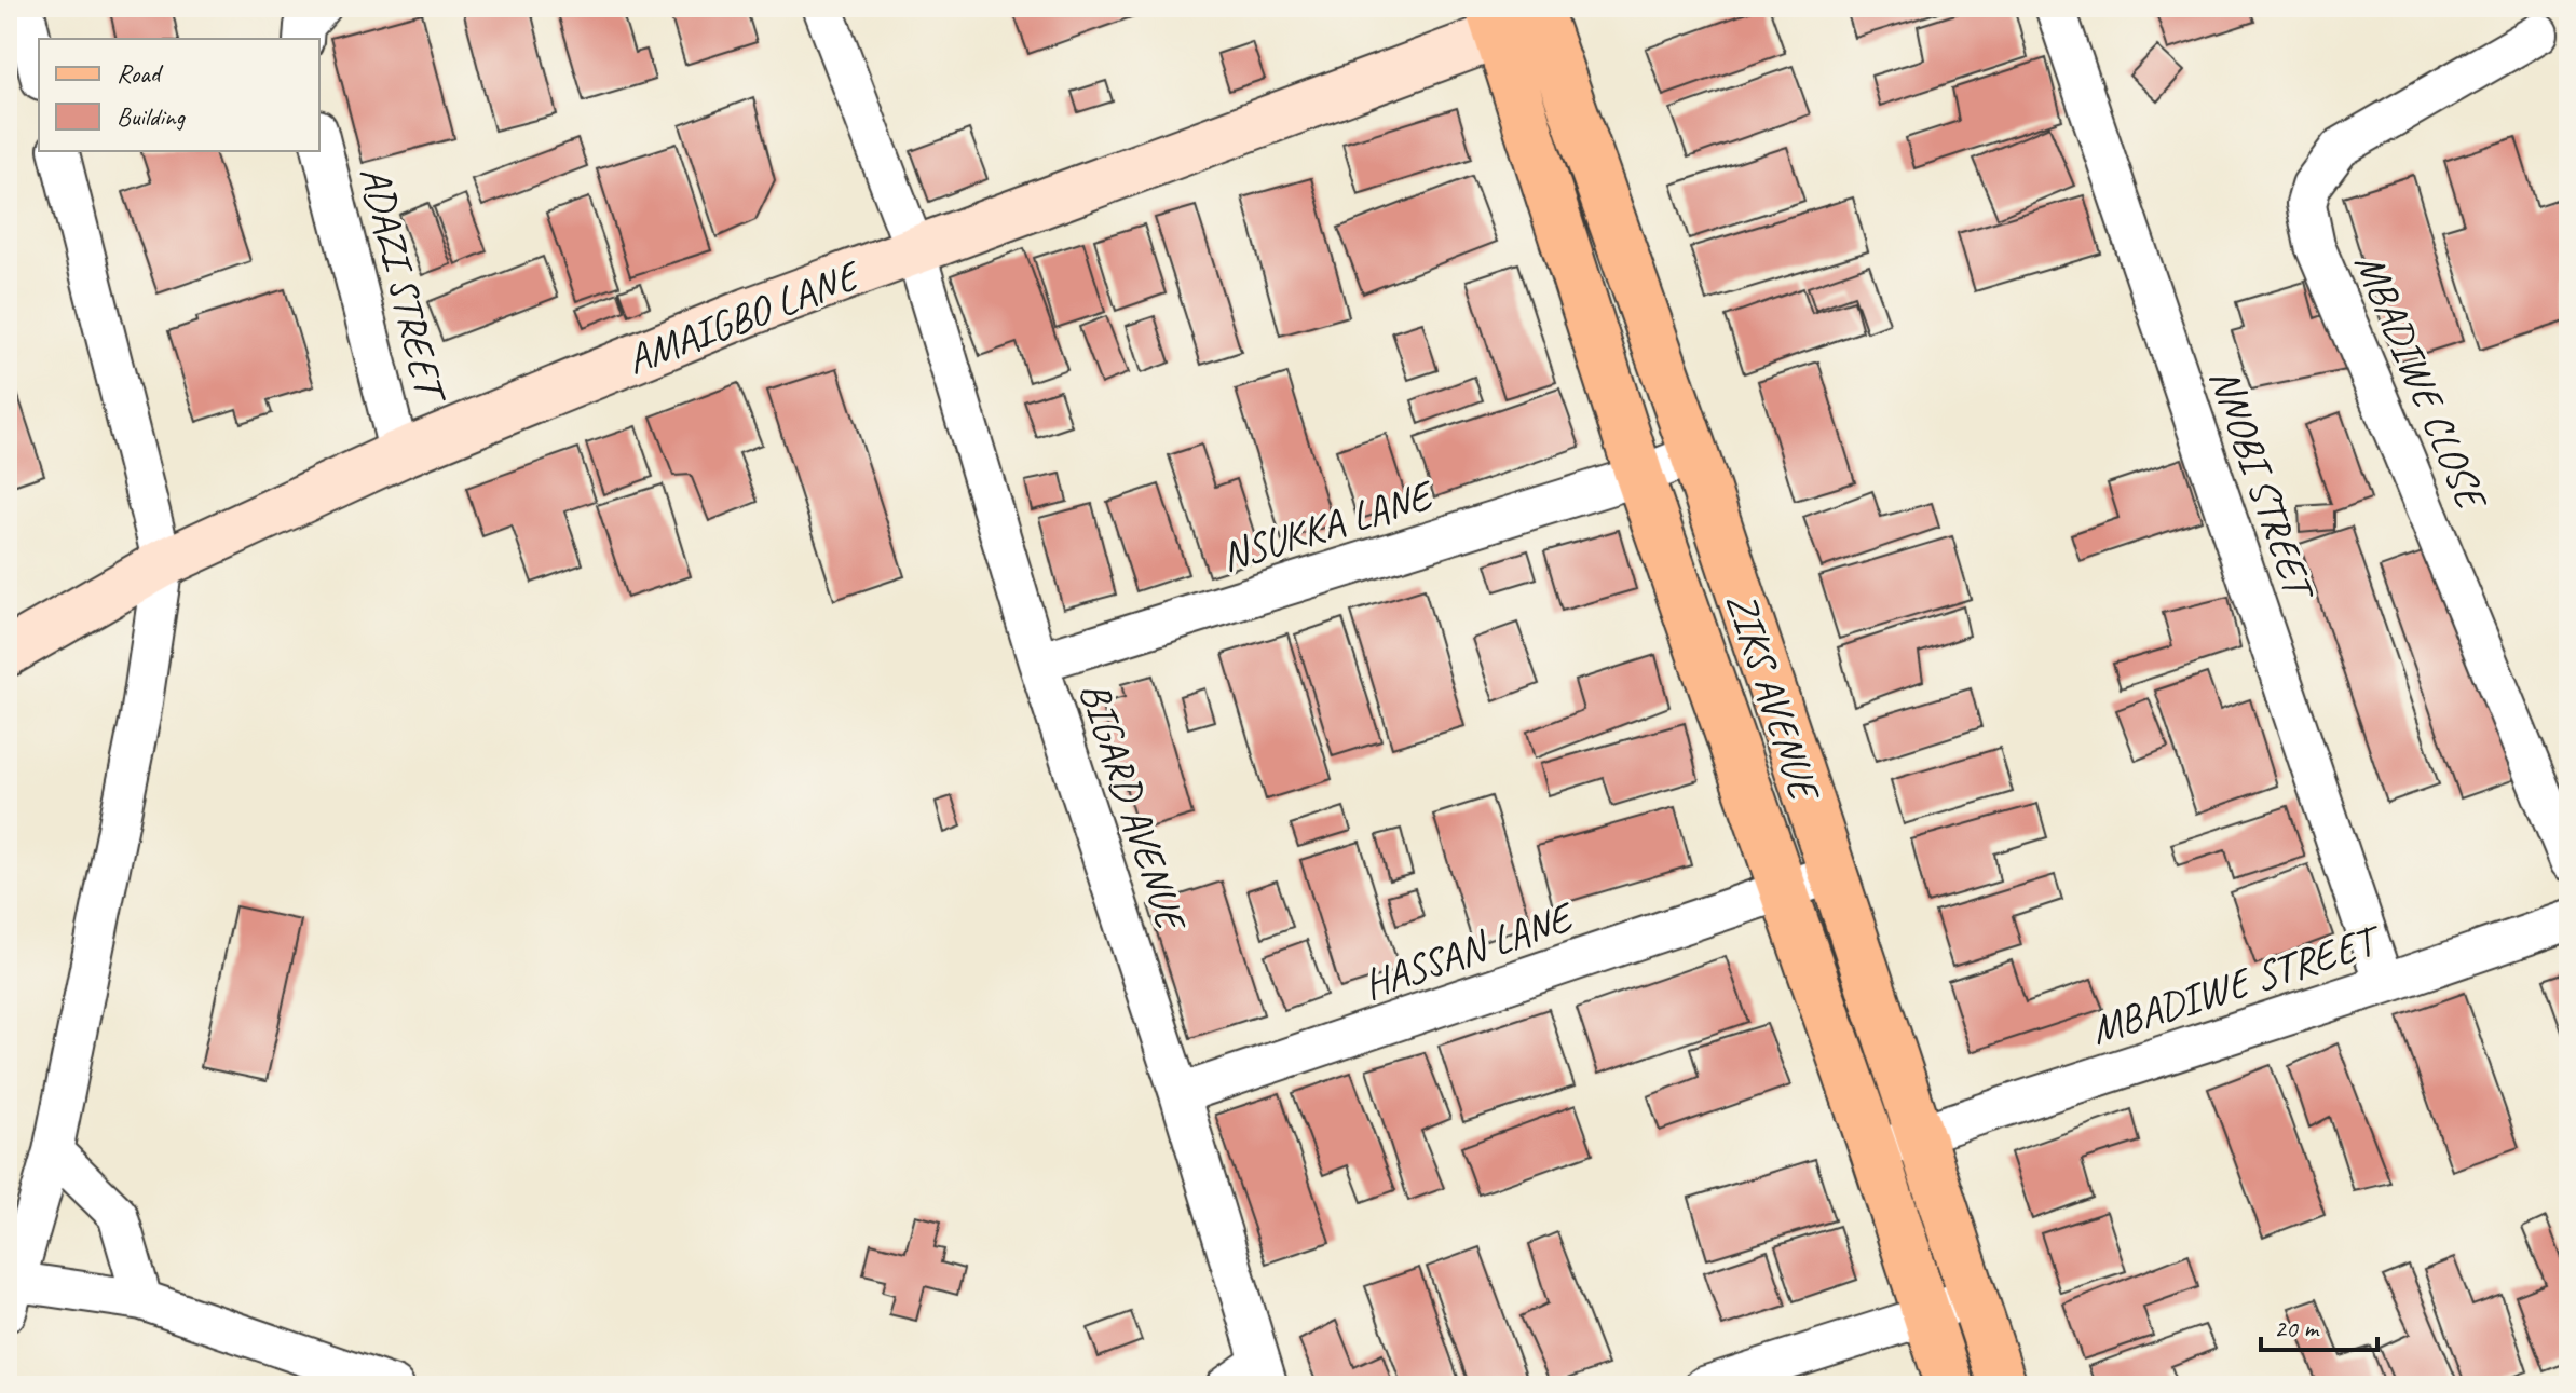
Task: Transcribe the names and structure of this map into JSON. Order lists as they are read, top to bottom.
{
  "streets": {
    "main road": ["AMAIGBO LANE", "ZIKS AVENUE"],
    "street": [
      "ADAZI STREET",
      "MBADIWE CLOSE",
      "NNOBI STREET",
      "NSUKKA LANE",
      "BIGARD AVENUE",
      "HASSAN LANE",
      "MBADIWE STREET"
    ]
  },
  "crossings": [
    ["ADAZI STREET", "AMAIGBO LANE"],
    ["AMAIGBO LANE", "ZIKS AVENUE"],
    ["AMAIGBO LANE", "BIGARD AVENUE"],
    ["NNOBI STREET", "MBADIWE STREET"],
    ["NSUKKA LANE", "ZIKS AVENUE"],
    ["NSUKKA LANE", "BIGARD AVENUE"],
    ["ZIKS AVENUE", "HASSAN LANE"],
    ["ZIKS AVENUE", "MBADIWE STREET"],
    ["BIGARD AVENUE", "HASSAN LANE"]
  ],
  "legend": ["Road", "Building"],
  "scale_bar": "20 m"
}
